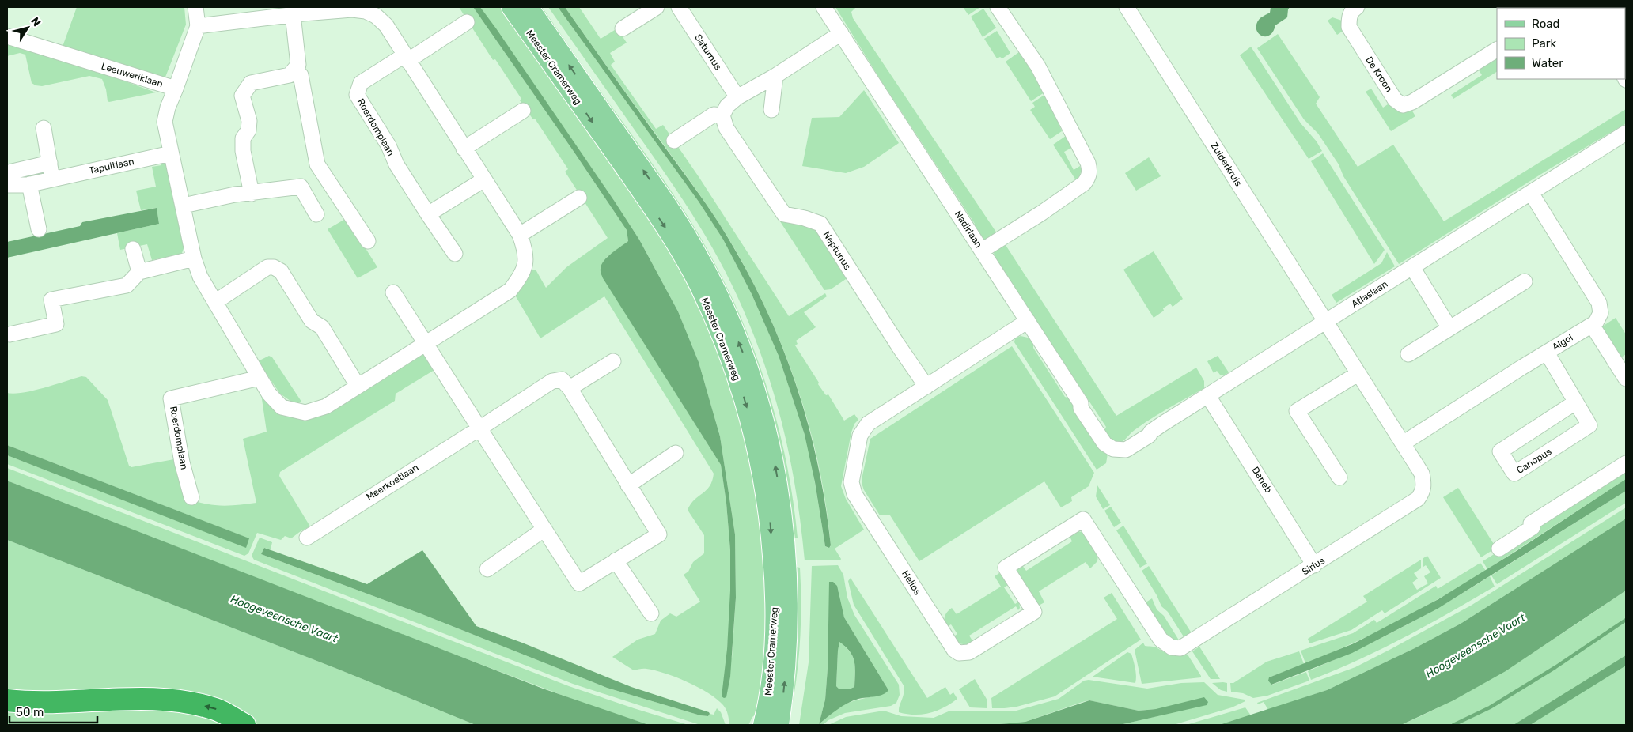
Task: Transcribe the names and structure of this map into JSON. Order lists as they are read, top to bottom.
{
  "streets": {
    "main road": ["Meester Cramerweg"],
    "street": [
      "Saturnus",
      "De Kroon",
      "Leeuweriklaan",
      "Roerdomplaan",
      "Zuiderkruis",
      "Tapuitlaan",
      "Nadirlaan",
      "Neptunus",
      "Atlaslaan",
      "Algol",
      "Canopus",
      "Deneb",
      "Meerkoetlaan",
      "Sirius",
      "Helios"
    ]
  },
  "crossings": [
    ["Zuiderkruis", "Atlaslaan"],
    ["Zuiderkruis", "Sirius"],
    ["Nadirlaan", "Atlaslaan"],
    ["Nadirlaan", "Helios"],
    ["Neptunus", "Helios"],
    ["Atlaslaan", "Deneb"],
    ["Atlaslaan", "Sirius"],
    ["Algol", "Canopus"],
    ["Algol", "Sirius"],
    ["Deneb", "Sirius"],
    ["Sirius", "Helios"]
  ],
  "water": ["Hoogeveensche Vaart"],
  "legend": ["Road", "Park", "Water"],
  "scale_bar": "50 m",
  "north": "top right"
}
